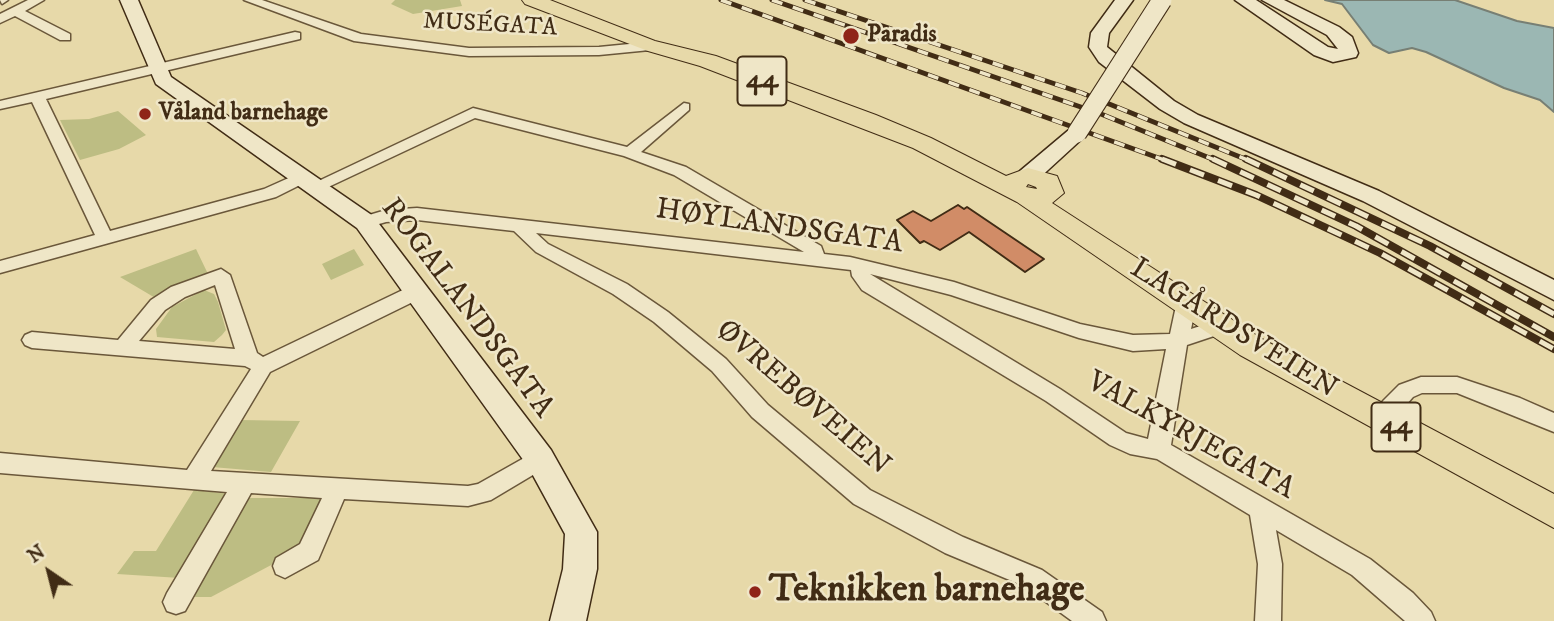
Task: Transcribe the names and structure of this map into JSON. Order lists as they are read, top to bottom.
{
  "streets": {
    "main road": ["44", "LAGÅRDSVEIEN"],
    "street": [
      "MUSÉGATA",
      "HØYLANDSGATA",
      "ROGALANDSGATA",
      "ØVREBØVEIEN",
      "VALKYRJEGATA"
    ]
  },
  "crossings": [
    ["MUSÉGATA", "LAGÅRDSVEIEN"],
    ["HØYLANDSGATA", "ROGALANDSGATA"],
    ["HØYLANDSGATA", "LAGÅRDSVEIEN"],
    ["HØYLANDSGATA", "ØVREBØVEIEN"],
    ["HØYLANDSGATA", "VALKYRJEGATA"]
  ],
  "places": ["Paradis", "Våland barnehage", "Teknikken barnehage"],
  "north": "top left"
}
